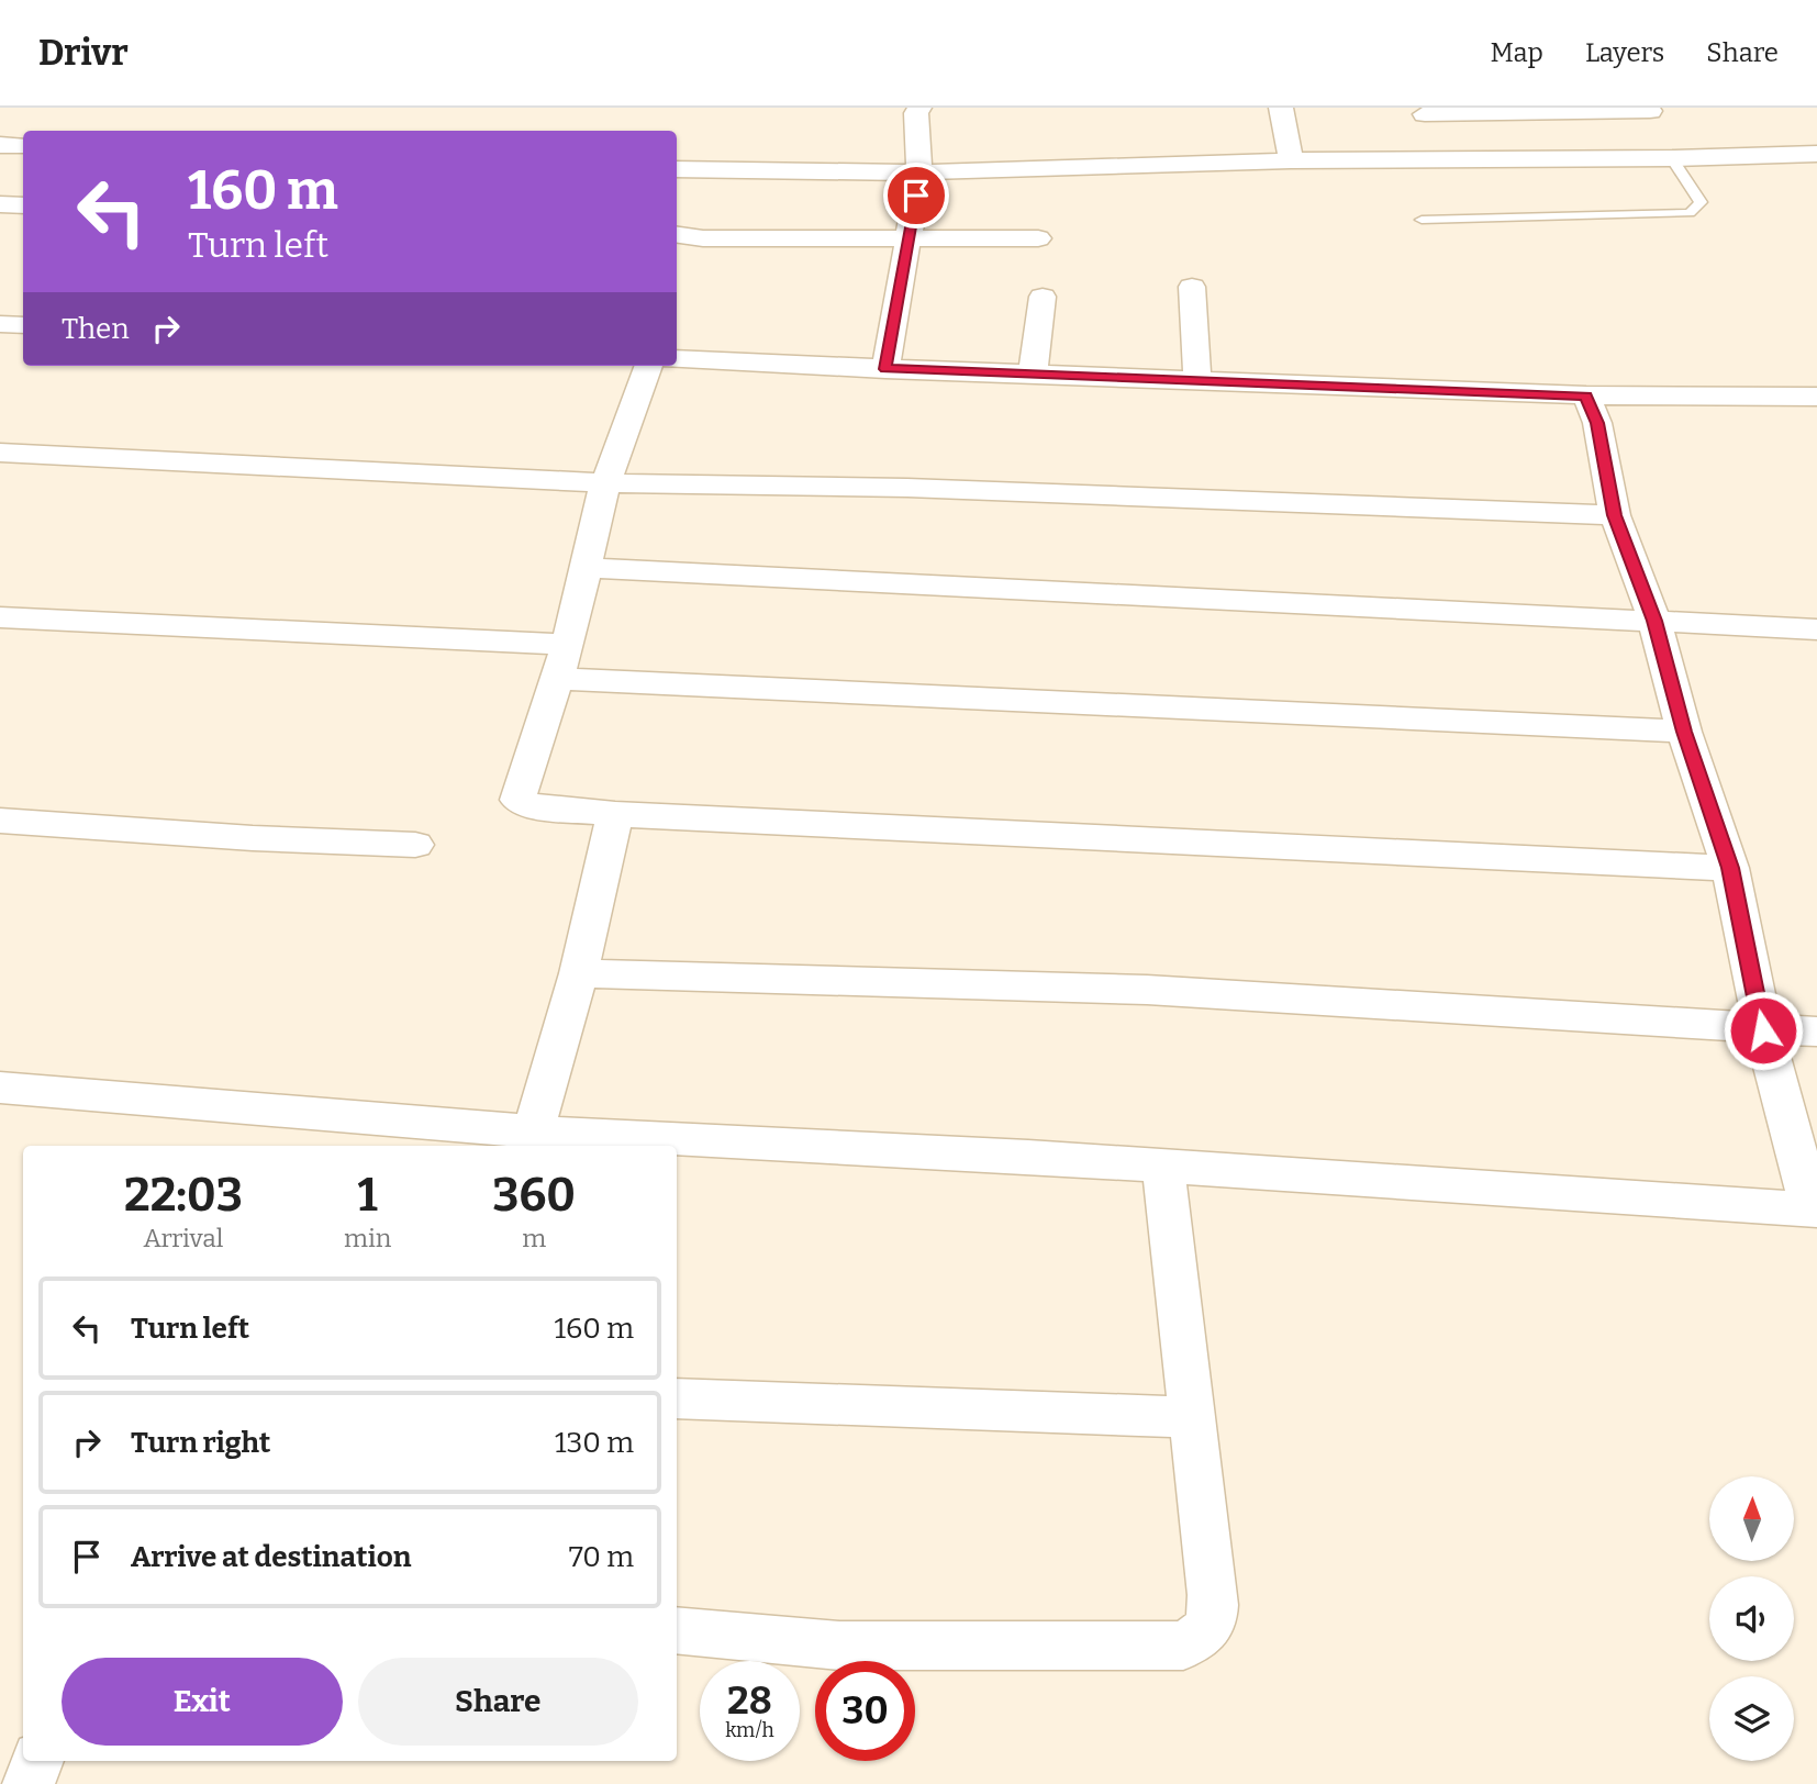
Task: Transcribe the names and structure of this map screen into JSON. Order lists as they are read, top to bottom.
{
  "north": "top",
  "page": {
    "header": "Drivr",
    "nav": ["Map", "Layers", "Share"],
    "turn": ["160 m", "Turn left"],
    "then": "Then",
    "eta": [
      "22:03",
      "Arrival",
      "1",
      "min",
      "360",
      "m"
    ],
    "list": [
      {
        "name": "Turn left",
        "value": "160 m"
      },
      {
        "name": "Turn right",
        "value": "130 m"
      },
      {
        "name": "Arrive at destination",
        "value": "70 m"
      }
    ],
    "buttons": ["Exit", "Share"],
    "speed": "28 km/h",
    "limit": "30"
  }
}
